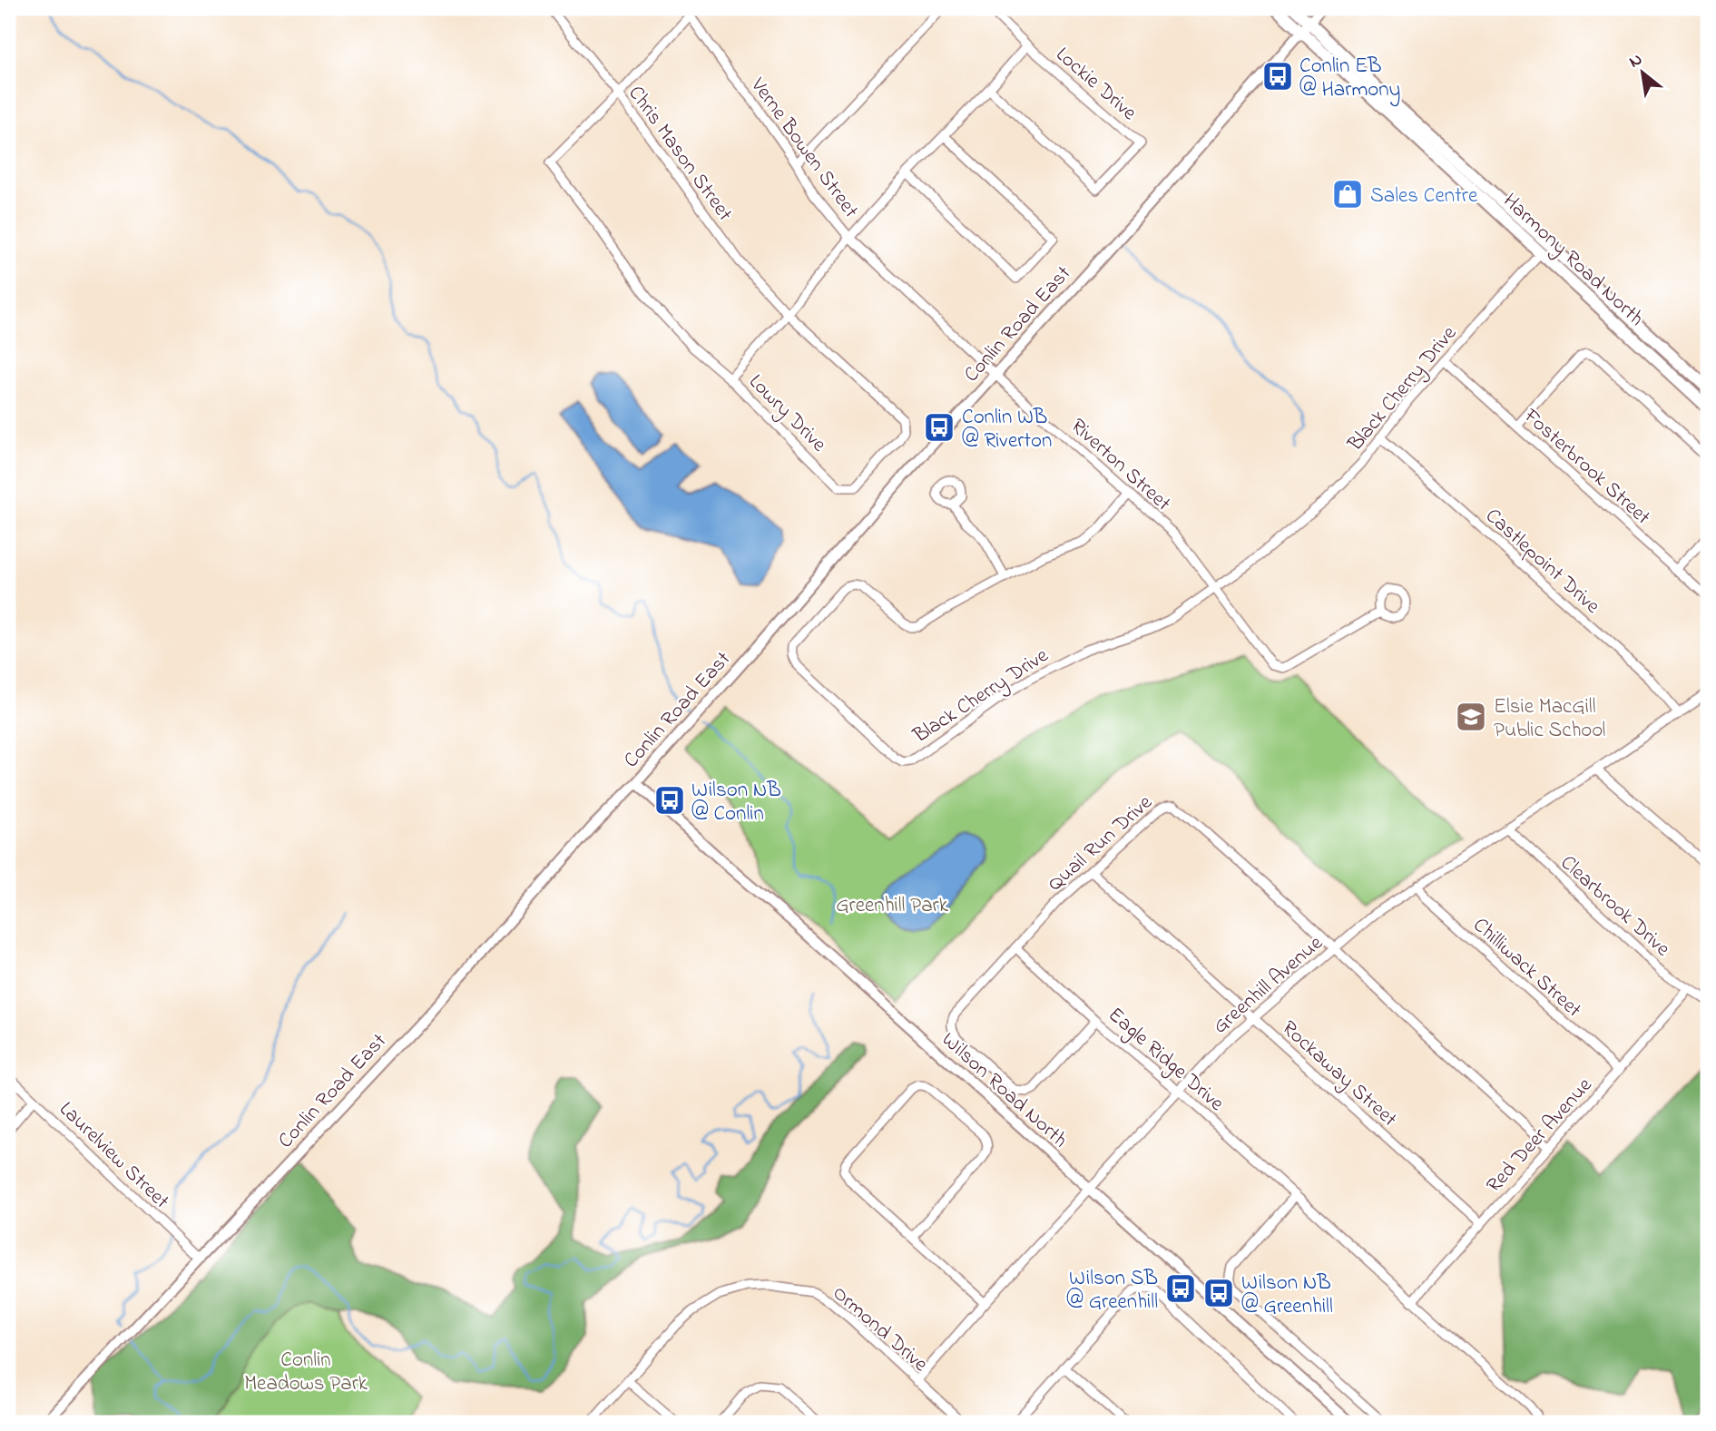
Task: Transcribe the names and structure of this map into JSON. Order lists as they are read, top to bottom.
{
  "streets": {
    "main road": ["Harmony Road North"],
    "street": [
      "Lockie Drive",
      "Verne Bowen Street",
      "Chris Mason Street",
      "Conlin Road East",
      "Black Cherry Drive",
      "Lowry Drive",
      "Riverton Street",
      "Fosterbrook Street",
      "Castlepoint Drive",
      "Quail Run Drive",
      "Clearbrook Drive",
      "Chilliwack Street",
      "Greenhill Avenue",
      "Eagle Ridge Drive",
      "Rockaway Street",
      "Wilson Road North",
      "Red Deer Avenue",
      "Laurelview Street",
      "Ormond Drive"
    ]
  },
  "crossings": [
    ["Verne Bowen Street", "Conlin Road East"],
    ["Verne Bowen Street", "Riverton Street"],
    ["Chris Mason Street", "Lowry Drive"],
    ["Harmony Road North", "Conlin Road East"],
    ["Harmony Road North", "Black Cherry Drive"],
    ["Conlin Road East", "Riverton Street"],
    ["Conlin Road East", "Wilson Road North"],
    ["Conlin Road East", "Laurelview Street"],
    ["Black Cherry Drive", "Riverton Street"],
    ["Black Cherry Drive", "Fosterbrook Street"],
    ["Black Cherry Drive", "Castlepoint Drive"],
    ["Castlepoint Drive", "Greenhill Avenue"],
    ["Quail Run Drive", "Greenhill Avenue"],
    ["Quail Run Drive", "Eagle Ridge Drive"],
    ["Quail Run Drive", "Rockaway Street"],
    ["Quail Run Drive", "Red Deer Avenue"],
    ["Clearbrook Drive", "Greenhill Avenue"],
    ["Clearbrook Drive", "Red Deer Avenue"],
    ["Chilliwack Street", "Greenhill Avenue"],
    ["Chilliwack Street", "Red Deer Avenue"],
    ["Greenhill Avenue", "Eagle Ridge Drive"],
    ["Greenhill Avenue", "Rockaway Street"],
    ["Greenhill Avenue", "Wilson Road North"],
    ["Greenhill Avenue", "Ormond Drive"],
    ["Eagle Ridge Drive", "Red Deer Avenue"],
    ["Rockaway Street", "Red Deer Avenue"]
  ],
  "parks": ["Greenhill Park", "Conlin Meadows Park"],
  "places": {
    "bus stop": [
      "Conlin EB @ Harmony",
      "Conlin WB @ Riverton",
      "Wilson NB @ Conlin",
      "Wilson SB @ Greenhill",
      "Wilson NB @ Greenhill"
    ],
    "shop": ["Sales Centre"],
    "school or university": ["Elsie MacGill Public School"]
  },
  "north": "top left"
}
